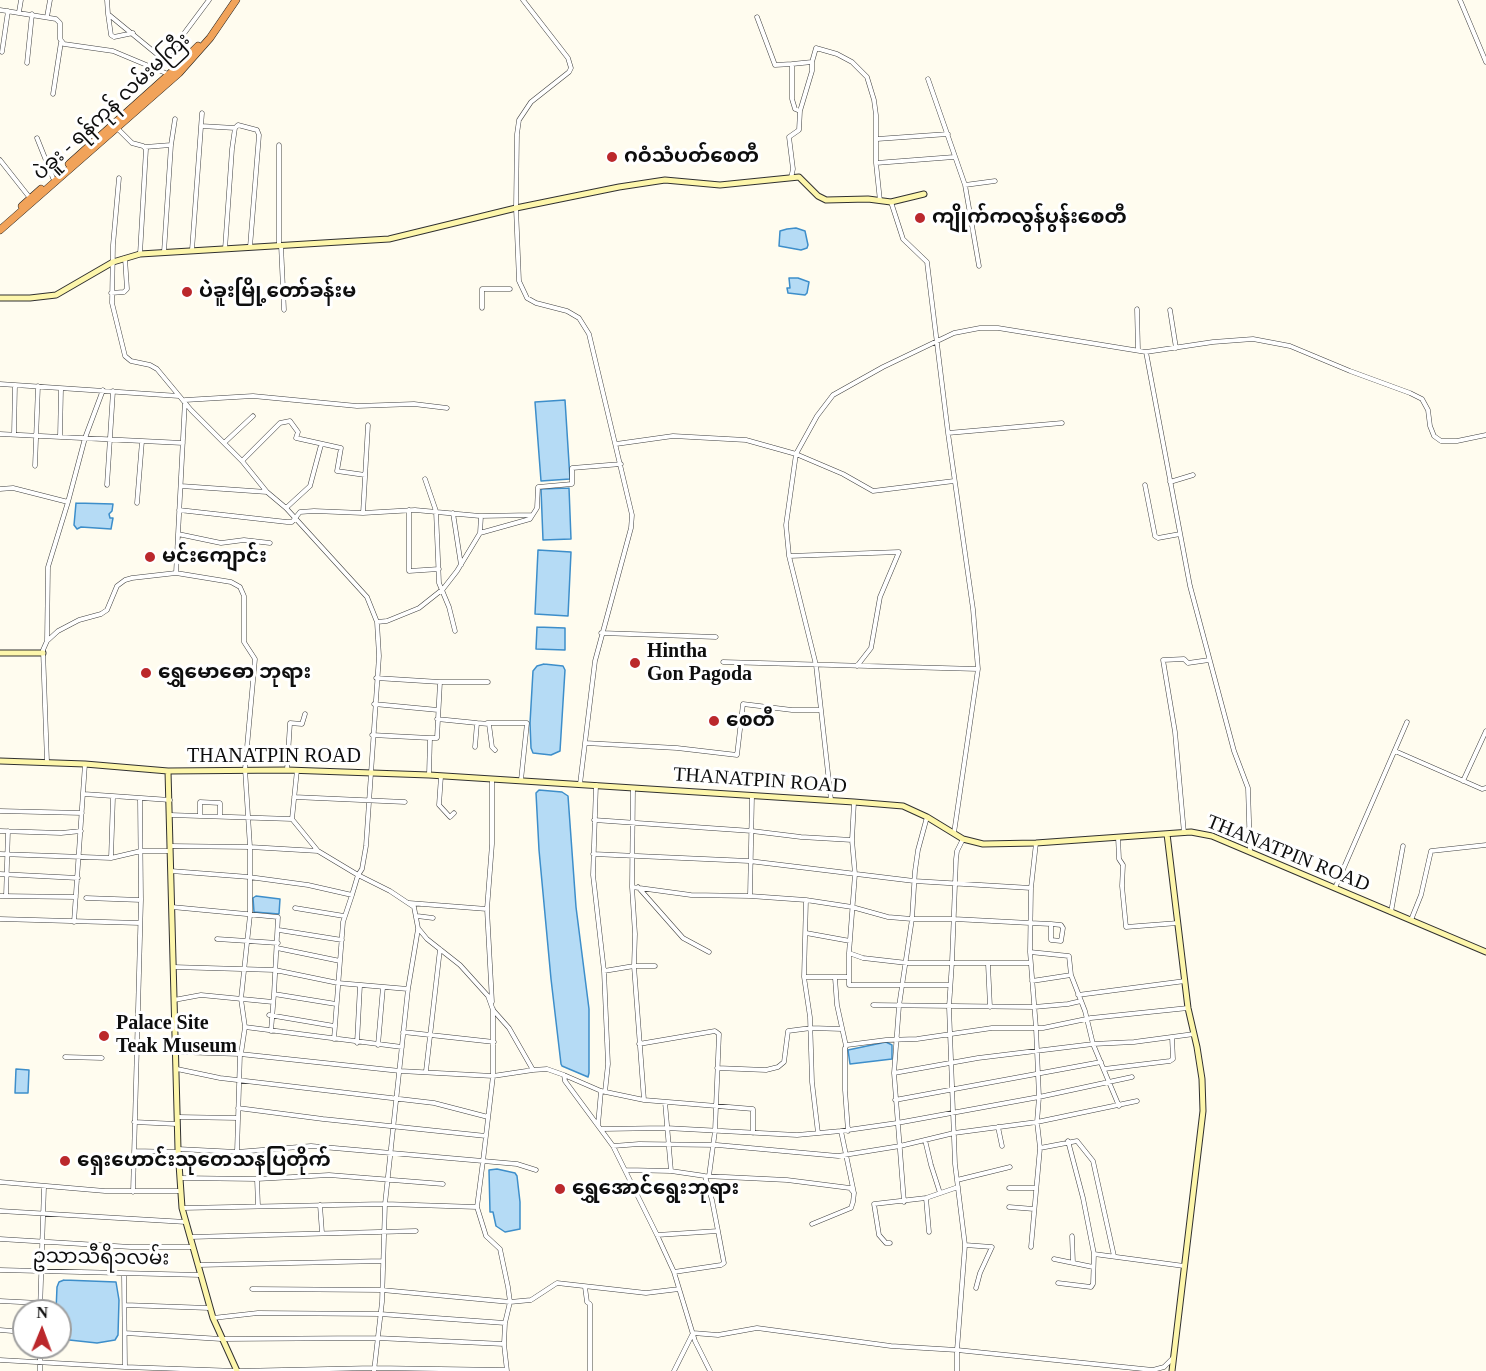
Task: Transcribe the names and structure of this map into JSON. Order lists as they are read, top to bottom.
{
  "streets": {
    "highway": ["ပဲခူး - ရန်ကုန် လမ်းမကြီး"],
    "street": ["THANATPIN ROAD", "ဥသာသီရိ၁လမ်း"]
  },
  "places": [
    "ဂဝံသံပတ်စေတီ",
    "ကျိုက်ကလွန်ပွန်းစေတီ",
    "ပဲခူးမြို့တော်ခန်းမ",
    "မင်းကျောင်း",
    "Hintha Gon Pagoda",
    "ရွှေမောဓော ဘုရား",
    "စေတီ",
    "Palace Site Teak Museum",
    "ရှေးဟောင်းသုတေသနပြတိုက်",
    "ရွှေအောင်ရွေးဘုရား"
  ],
  "north": "top"
}
